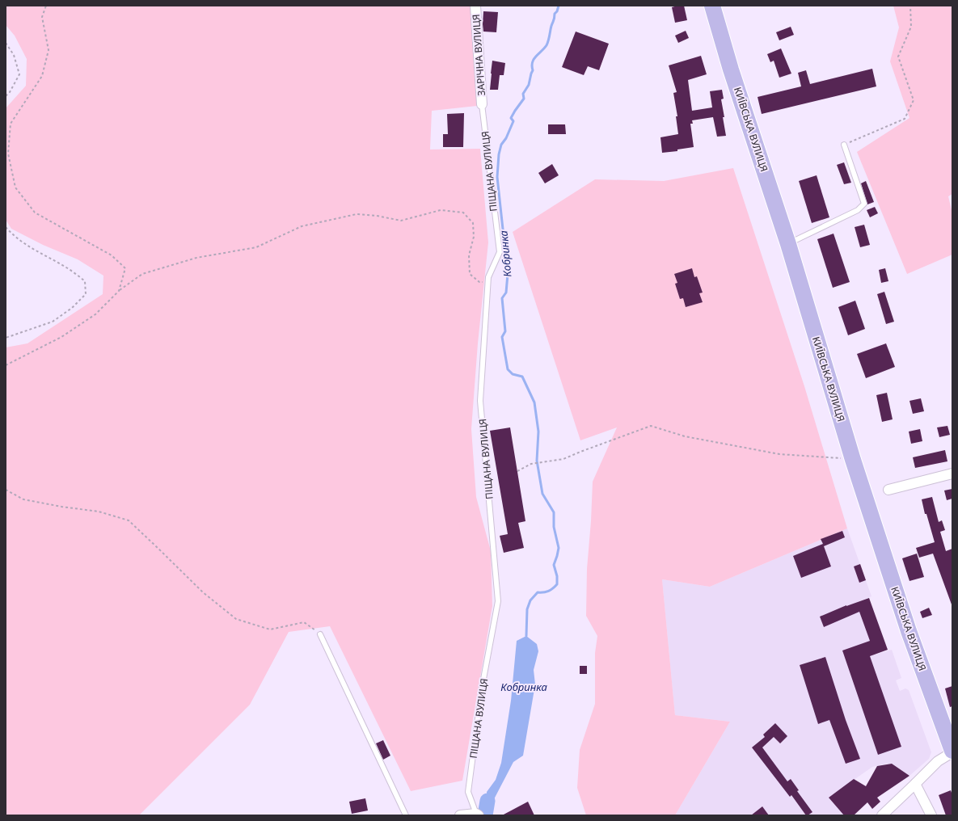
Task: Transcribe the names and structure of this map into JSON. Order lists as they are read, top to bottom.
{
  "streets": {
    "main road": ["КИЇВСЬКА ВУЛИЦЯ"],
    "street": ["ЗАРІЧНА ВУЛИЦЯ", "ПІЩАНА ВУЛИЦЯ"]
  },
  "crossings": [
    ["ЗАРІЧНА ВУЛИЦЯ", "ПІЩАНА ВУЛИЦЯ"]
  ],
  "water": ["Кобринка"]
}
